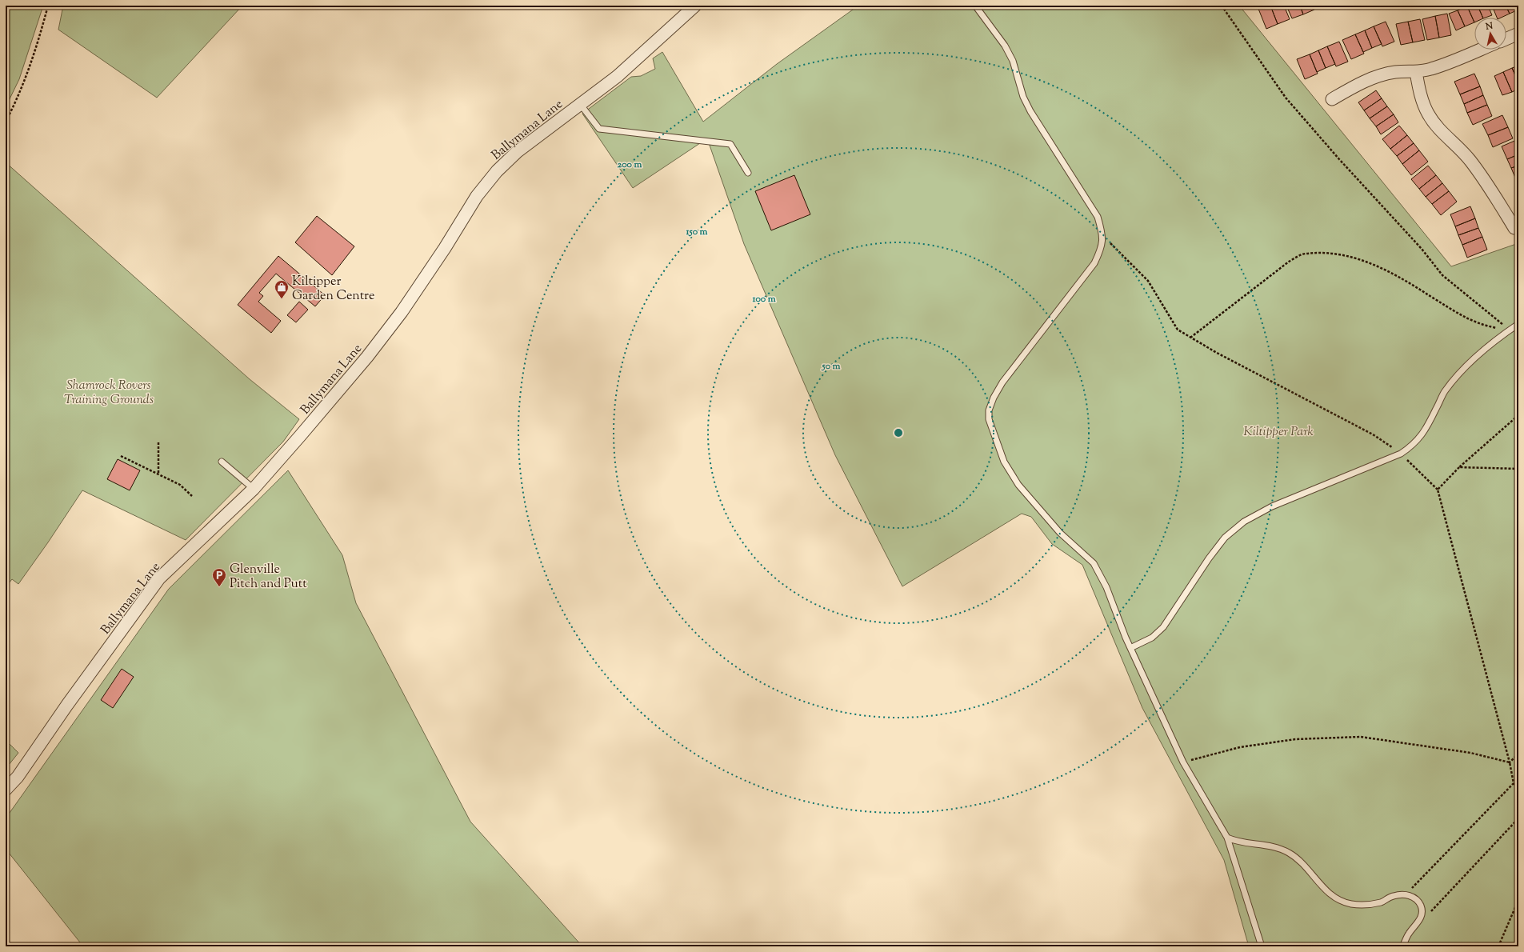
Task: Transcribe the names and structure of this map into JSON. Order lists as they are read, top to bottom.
{
  "streets": {
    "street": ["Ballymana Lane"]
  },
  "parks": ["Shamrock Rovers Training Grounds", "Kiltipper Park"],
  "places": {
    "shop": ["Kiltipper Garden Centre"],
    "parking": ["Glenville Pitch and Putt"]
  },
  "north": "top",
  "rings": [
    "200 m",
    "150 m",
    "100 m",
    "50 m"
  ]
}
